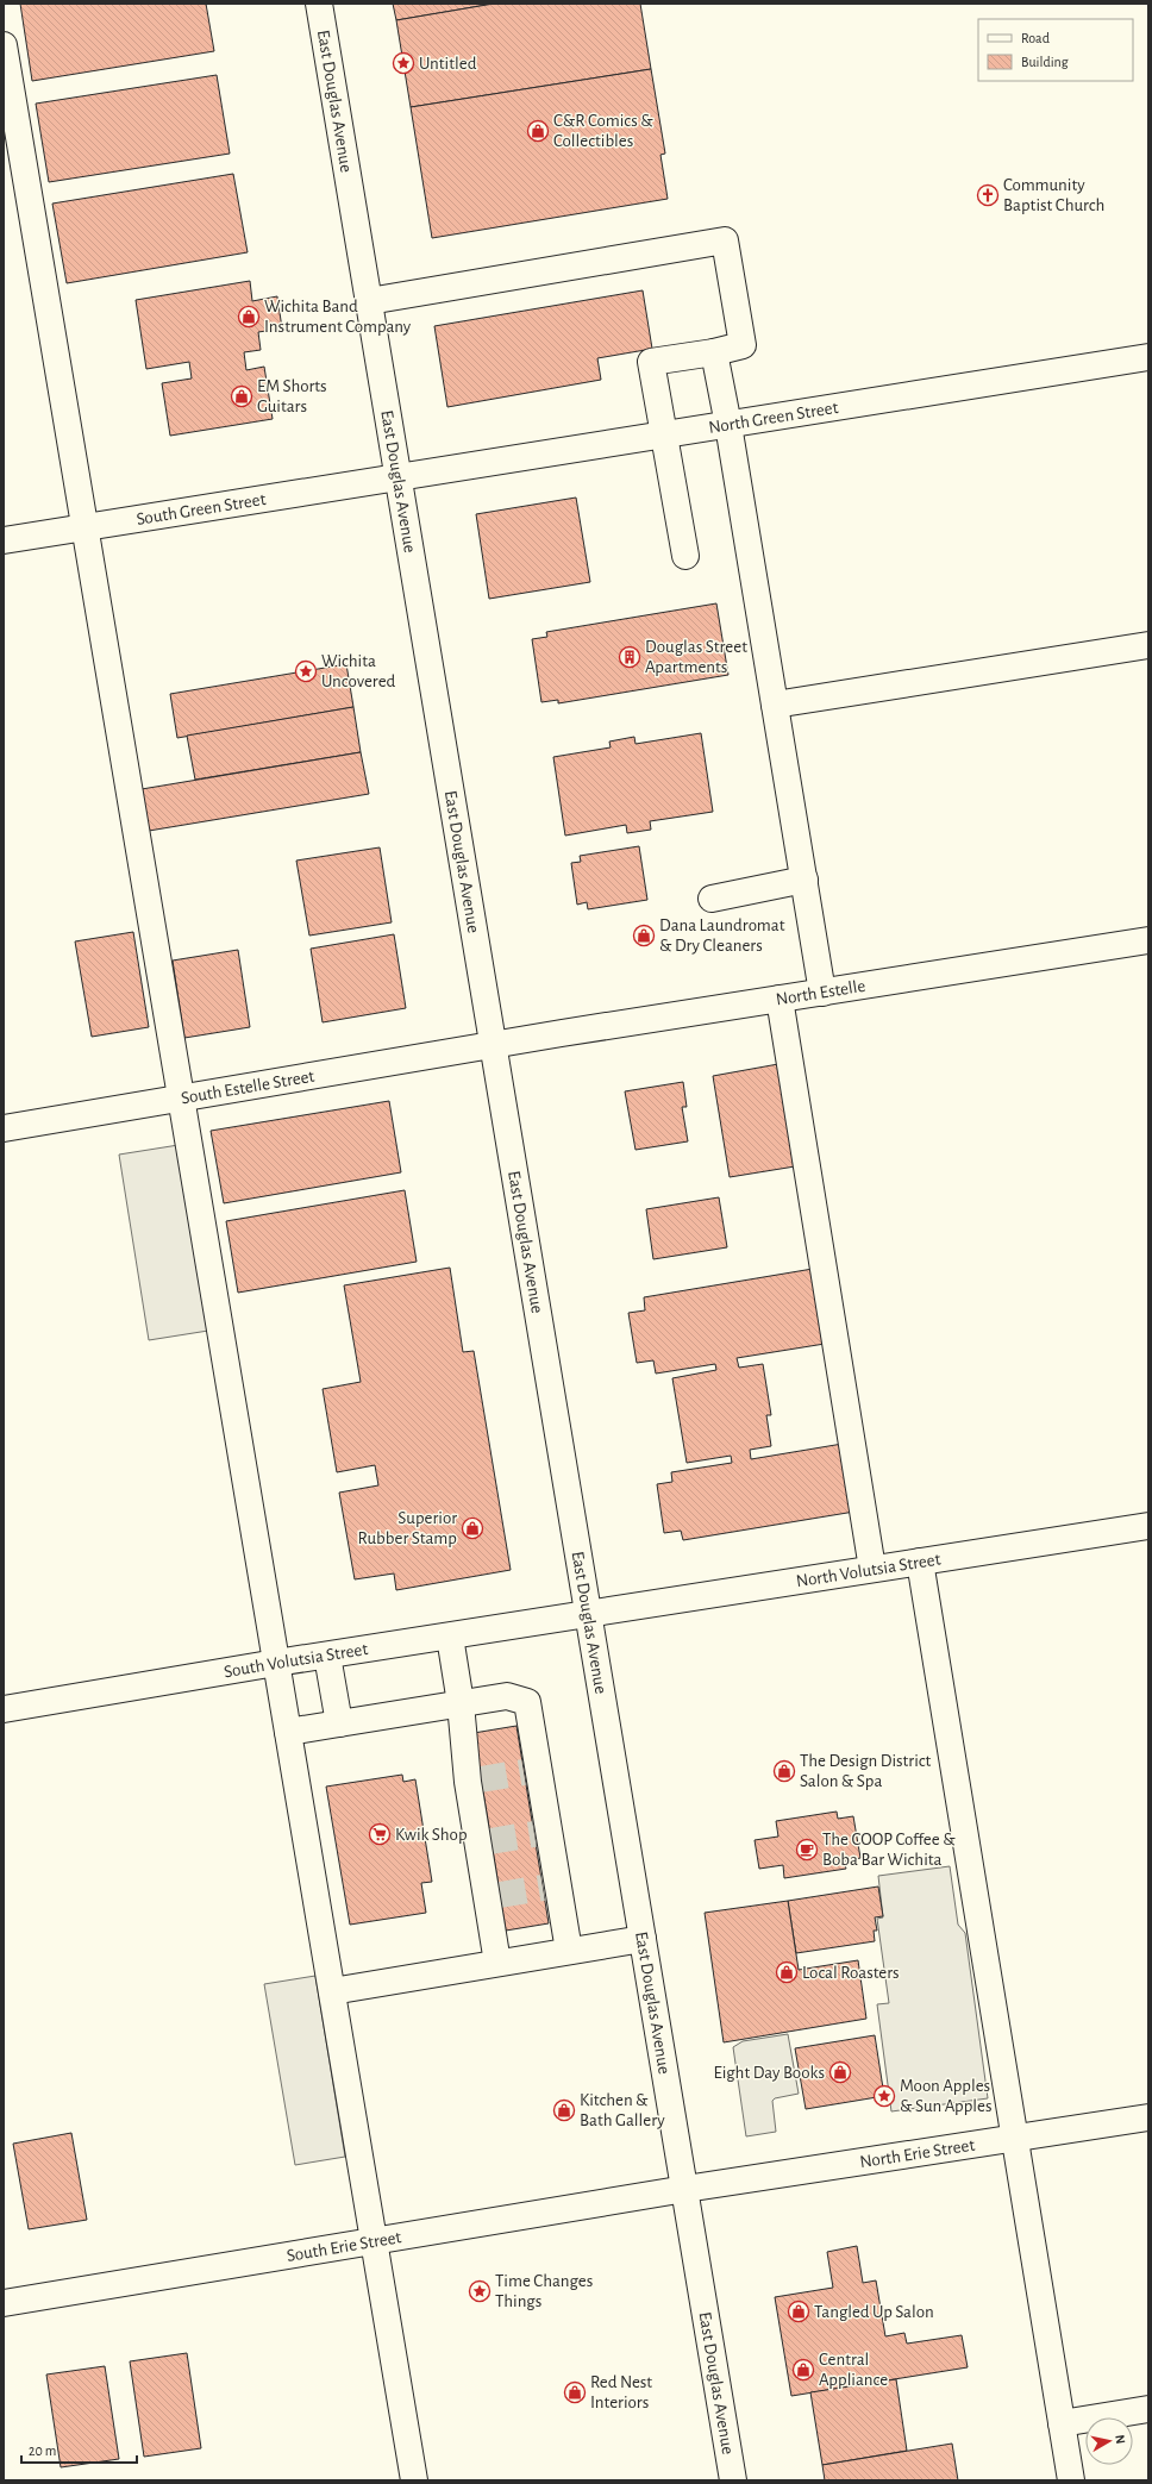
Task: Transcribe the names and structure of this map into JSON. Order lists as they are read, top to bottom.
{
  "streets": {
    "street": [
      "East Douglas Avenue",
      "North Green Street",
      "South Green Street",
      "North Estelle",
      "South Estelle Street",
      "North Volutsia Street",
      "South Volutsia Street",
      "North Erie Street",
      "South Erie Street"
    ]
  },
  "crossings": [
    ["East Douglas Avenue", "North Green Street"],
    ["East Douglas Avenue", "South Green Street"],
    ["East Douglas Avenue", "North Estelle"],
    ["East Douglas Avenue", "South Estelle Street"],
    ["East Douglas Avenue", "North Volutsia Street"],
    ["East Douglas Avenue", "South Volutsia Street"],
    ["East Douglas Avenue", "North Erie Street"],
    ["East Douglas Avenue", "South Erie Street"],
    ["North Green Street", "South Green Street"],
    ["North Estelle", "South Estelle Street"],
    ["North Volutsia Street", "South Volutsia Street"],
    ["North Erie Street", "South Erie Street"]
  ],
  "places": {
    "place": [
      "Untitled",
      "Wichita Uncovered",
      "Moon Apples & Sun Apples",
      "Time Changes Things"
    ],
    "shop": [
      "C&R Comics & Collectibles",
      "Wichita Band Instrument Company",
      "EM Shorts Guitars",
      "Dana Laundromat & Dry Cleaners",
      "Superior Rubber Stamp",
      "The Design District Salon & Spa",
      "Local Roasters",
      "Eight Day Books",
      "Kitchen & Bath Gallery",
      "Tangled Up Salon",
      "Central Appliance",
      "Red Nest Interiors"
    ],
    "church": ["Community Baptist Church"],
    "building": ["Douglas Street Apartments"],
    "supermarket": ["Kwik Shop"],
    "cafe": ["The COOP Coffee & Boba Bar Wichita"]
  },
  "legend": ["Road", "Building"],
  "scale_bar": "20 m",
  "north": "right"
}
